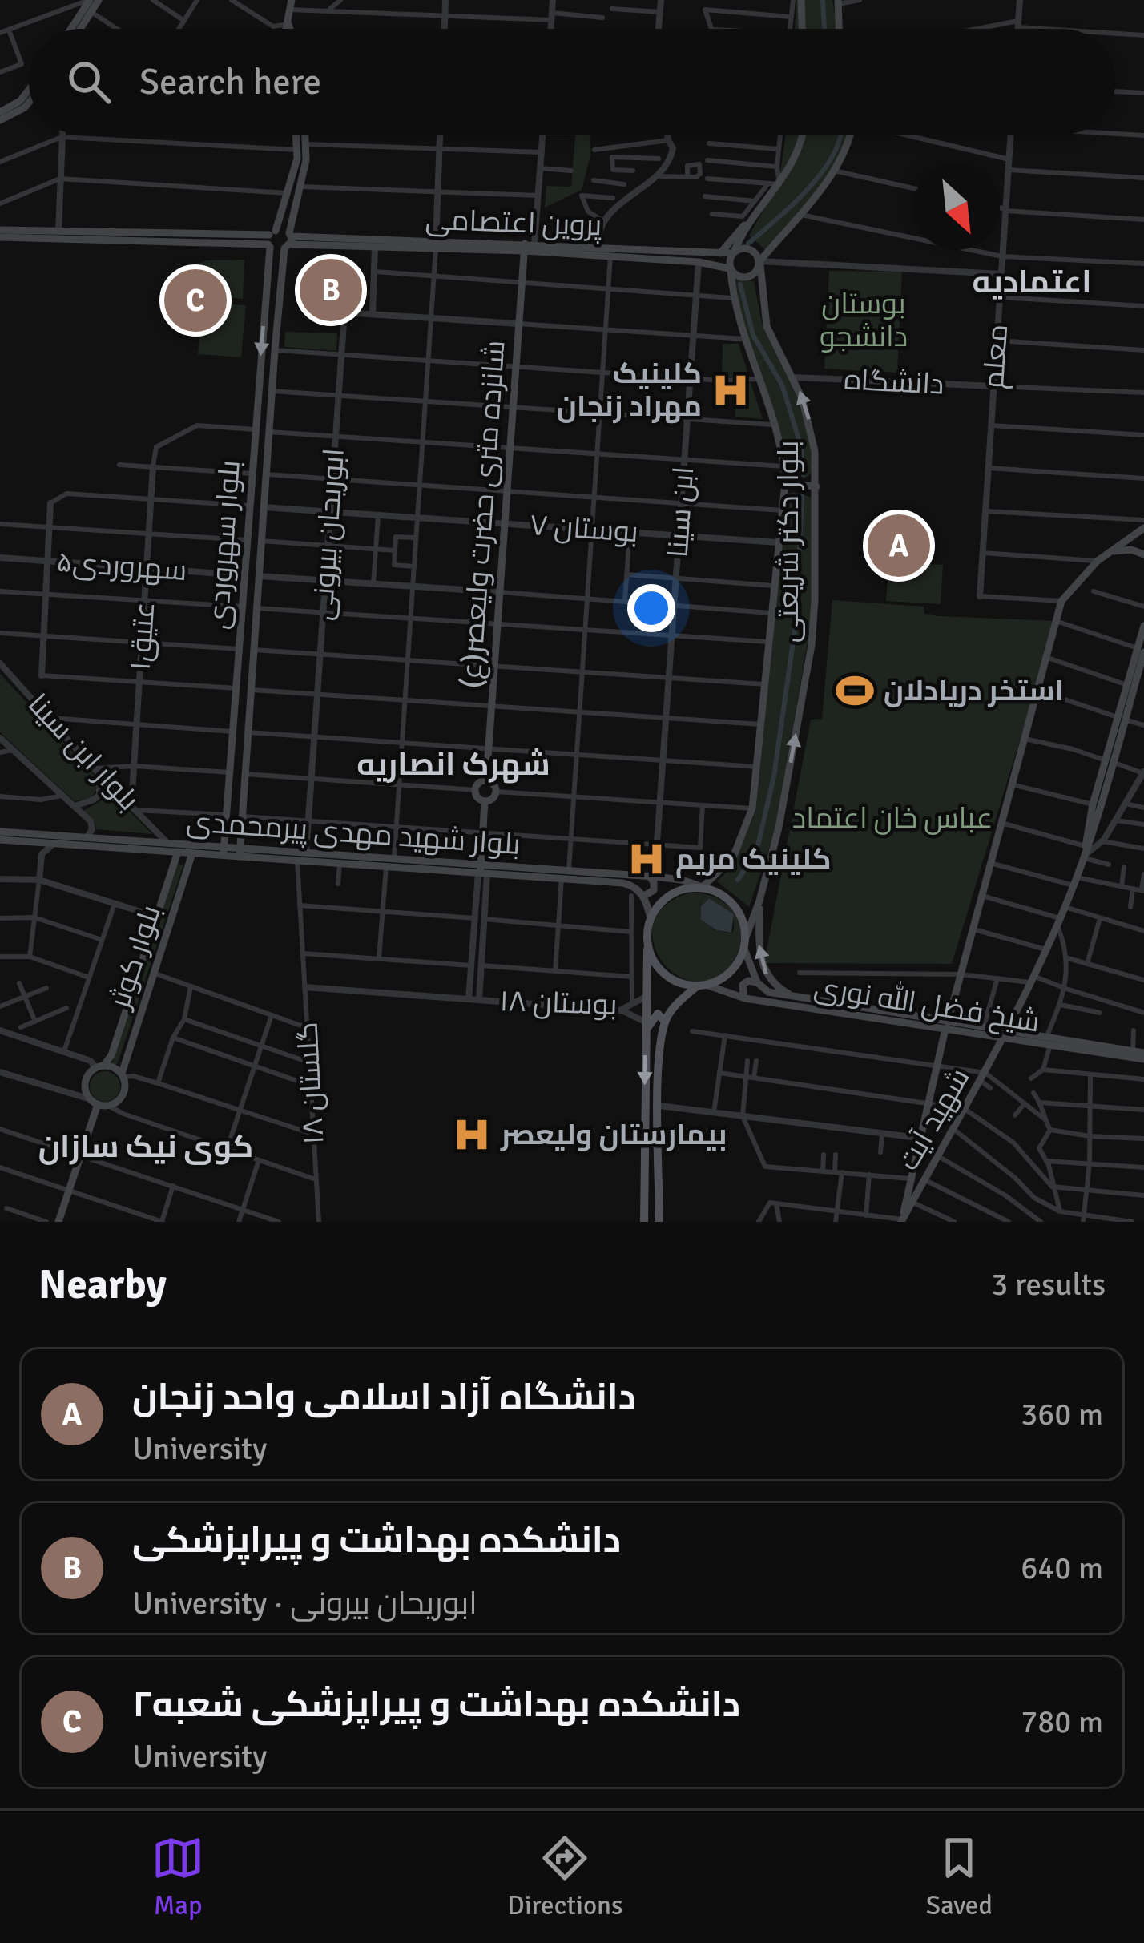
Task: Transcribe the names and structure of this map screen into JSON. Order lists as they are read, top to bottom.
{
  "streets": {
    "main road": [
      "پروین اعتصامی",
      "شانزده متری حضرت ولیعصر(ع)",
      "بلوار دکتر شریعتی",
      "بلوار سهروردی",
      "بلوار شهید مهدی پیرمحمدی",
      "بلوار کوثر",
      "شیخ فضل الله نوری",
      "شهید آیت"
    ],
    "street": [
      "معلم",
      "دانشگاه",
      "ابن سینا",
      "بوستان ۷",
      "ابوریحان بیرونی",
      "سهروردی۵",
      "عتیق۱",
      "بلوار ابن سینا",
      "بوستان ۱۸",
      "گلستان ۱۸"
    ]
  },
  "crossings": [
    ["پروین اعتصامی", "ابن سینا"],
    ["پروین اعتصامی", "شانزده متری حضرت ولیعصر(ع)"],
    ["پروین اعتصامی", "بلوار دکتر شریعتی"],
    ["پروین اعتصامی", "بلوار سهروردی"],
    ["معلم", "دانشگاه"],
    ["دانشگاه", "بلوار دکتر شریعتی"],
    ["ابن سینا", "بوستان ۷"],
    ["ابن سینا", "بلوار شهید مهدی پیرمحمدی"],
    ["شانزده متری حضرت ولیعصر(ع)", "بوستان ۷"],
    ["بوستان ۷", "ابوریحان بیرونی"],
    ["بوستان ۷", "بلوار دکتر شریعتی"],
    ["بوستان ۷", "بلوار سهروردی"],
    ["ابوریحان بیرونی", "بلوار شهید مهدی پیرمحمدی"],
    ["بلوار دکتر شریعتی", "بلوار شهید مهدی پیرمحمدی"],
    ["بلوار دکتر شریعتی", "شیخ فضل الله نوری"],
    ["بلوار سهروردی", "سهروردی۵"],
    ["بلوار سهروردی", "بلوار شهید مهدی پیرمحمدی"],
    ["سهروردی۵", "عتیق۱"],
    ["عتیق۱", "بلوار ابن سینا"],
    ["بلوار ابن سینا", "بلوار شهید مهدی پیرمحمدی"],
    ["بلوار شهید مهدی پیرمحمدی", "بلوار کوثر"],
    ["بلوار شهید مهدی پیرمحمدی", "شیخ فضل الله نوری"],
    ["بلوار شهید مهدی پیرمحمدی", "گلستان ۱۸"],
    ["بوستان ۱۸", "گلستان ۱۸"],
    ["شیخ فضل الله نوری", "شهید آیت"]
  ],
  "districts": ["اعتمادیه", "شهرک انصاریه", "کوی نیک سازان"],
  "parks": ["بوستان دانشجو", "عباس خان اعتماد"],
  "places": {
    "hospital": ["کلینیک مهراد زنجان", "کلینیک مریم", "بیمارستان ولیعصر"],
    "sports": ["استخر دریادلان"]
  },
  "north": "bottom right",
  "page": {
    "search": "Search here",
    "pins": ["B", "C", "A"],
    "heading": ["Nearby", "3 results"],
    "list": [
      {
        "mark": "A",
        "name": "دانشگاه آزاد اسلامی واحد زنجان",
        "note": "University",
        "value": "360 m"
      },
      {
        "mark": "B",
        "name": "دانشکده بهداشت و پیراپزشکی",
        "note": "University · ابوریحان بیرونی",
        "value": "640 m"
      },
      {
        "mark": "C",
        "name": "دانشکده بهداشت و پیراپزشکى شعبه۲",
        "note": "University",
        "value": "780 m"
      }
    ],
    "nav": ["Map", "Directions", "Saved"]
  }
}
